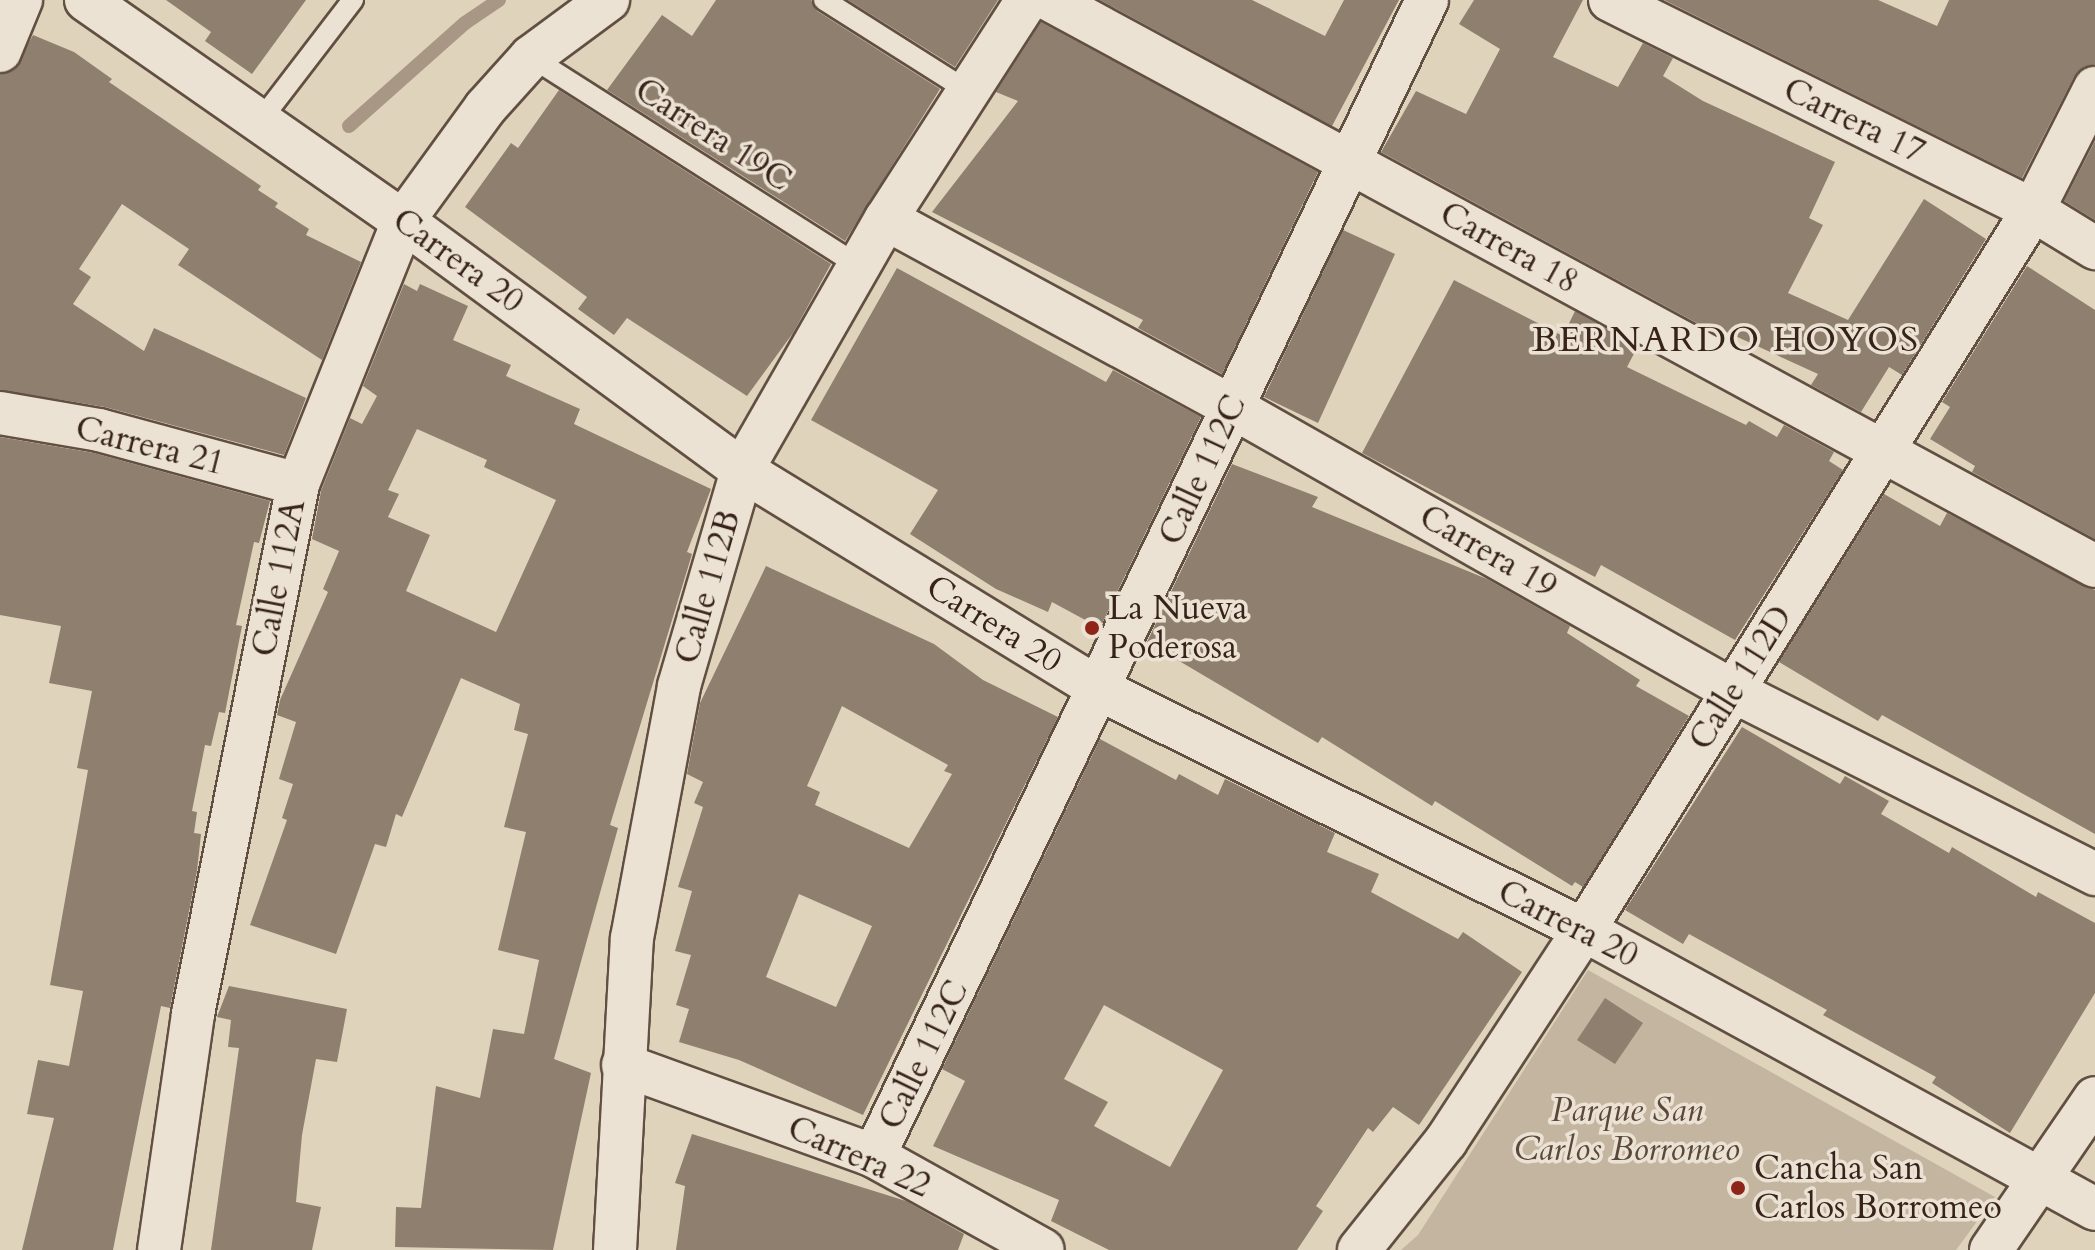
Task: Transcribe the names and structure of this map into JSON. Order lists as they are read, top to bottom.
{
  "streets": {
    "street": [
      "Carrera 17",
      "Carrera 18",
      "Carrera 20",
      "Carrera 21",
      "Calle 112C",
      "Carrera 19",
      "Calle 112A",
      "Calle 112B",
      "Calle 112D",
      "Carrera 22"
    ],
    "lane": ["Carrera 19C"]
  },
  "crossings": [
    ["Carrera 17", "Calle 112D"],
    ["Carrera 19C", "Calle 112A"],
    ["Carrera 19C", "Calle 112B"],
    ["Carrera 18", "Calle 112C"],
    ["Carrera 18", "Calle 112D"],
    ["Carrera 20", "Calle 112C"],
    ["Carrera 20", "Calle 112A"],
    ["Carrera 20", "Calle 112B"],
    ["Carrera 20", "Calle 112D"],
    ["Carrera 21", "Calle 112A"],
    ["Calle 112C", "Carrera 19"],
    ["Calle 112C", "Carrera 22"],
    ["Carrera 19", "Calle 112B"],
    ["Carrera 19", "Calle 112D"],
    ["Calle 112B", "Carrera 22"]
  ],
  "districts": ["BERNARDO HOYOS"],
  "parks": ["Parque San Carlos Borromeo"],
  "places": ["La Nueva Poderosa", "Cancha San Carlos Borromeo"]
}
